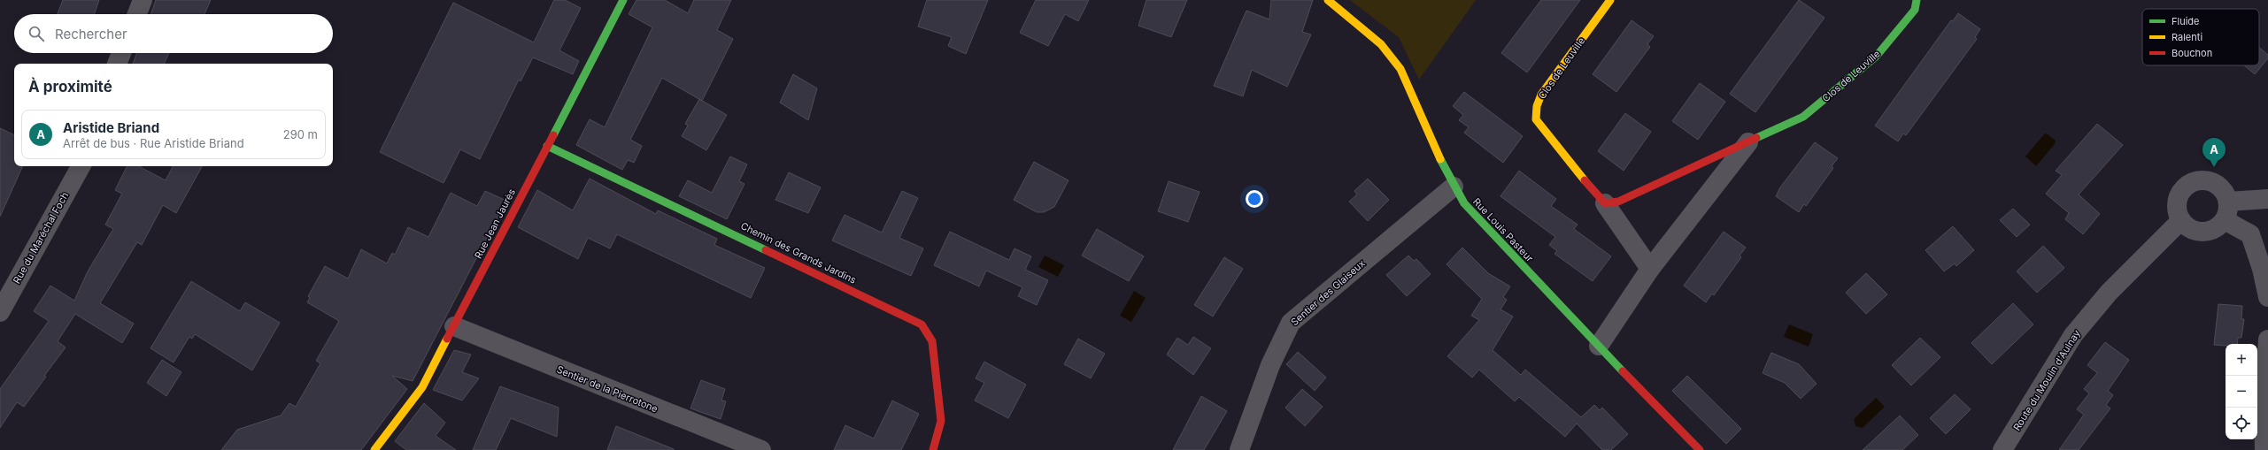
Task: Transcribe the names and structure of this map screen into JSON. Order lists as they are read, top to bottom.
{
  "streets": {
    "street": [
      "Clos de Leuville",
      "Rue Jean Jaurès",
      "Rue Louis Pasteur",
      "Rue du Maréchal Foch",
      "Chemin des Grands Jardins",
      "Sentier des Glaiseux",
      "Route du Moulin d'Aulnay",
      "Sentier de la Pierrotone"
    ]
  },
  "crossings": [
    ["Clos de Leuville", "Rue Louis Pasteur"],
    ["Rue Jean Jaurès", "Chemin des Grands Jardins"],
    ["Rue Jean Jaurès", "Sentier de la Pierrotone"],
    ["Rue Louis Pasteur", "Sentier des Glaiseux"]
  ],
  "legend": ["Fluide", "Ralenti", "Bouchon"],
  "page": {
    "search": "Rechercher",
    "heading": "À proximité",
    "list": [
      {
        "mark": "A",
        "name": "Aristide Briand",
        "note": "Arrêt de bus · Rue Aristide Briand",
        "value": "290 m"
      }
    ],
    "pins": "A",
    "map_buttons": ["+", "−"]
  }
}
